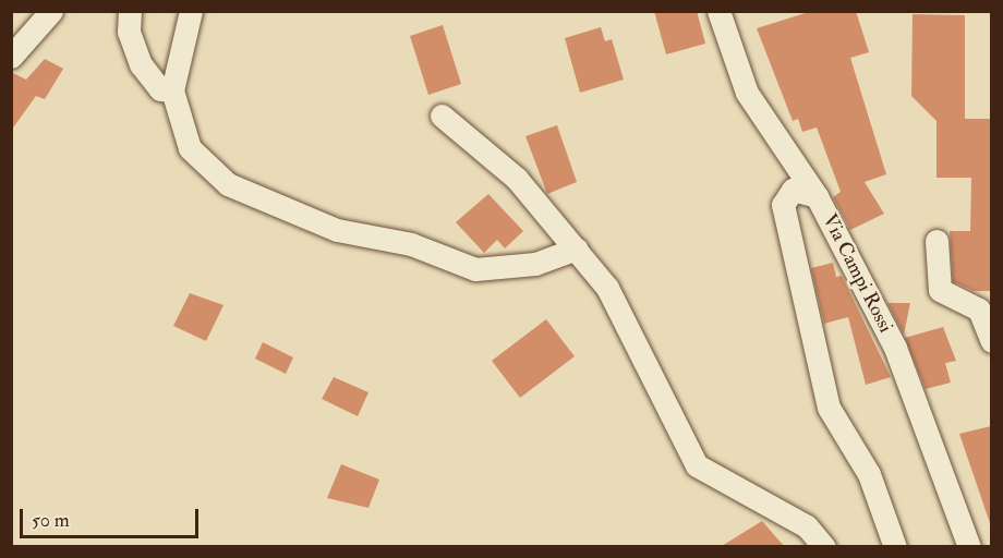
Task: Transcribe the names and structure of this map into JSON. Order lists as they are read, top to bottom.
{
  "streets": {
    "street": ["Via Campi Rossi"]
  },
  "scale_bar": "50 m"
}
